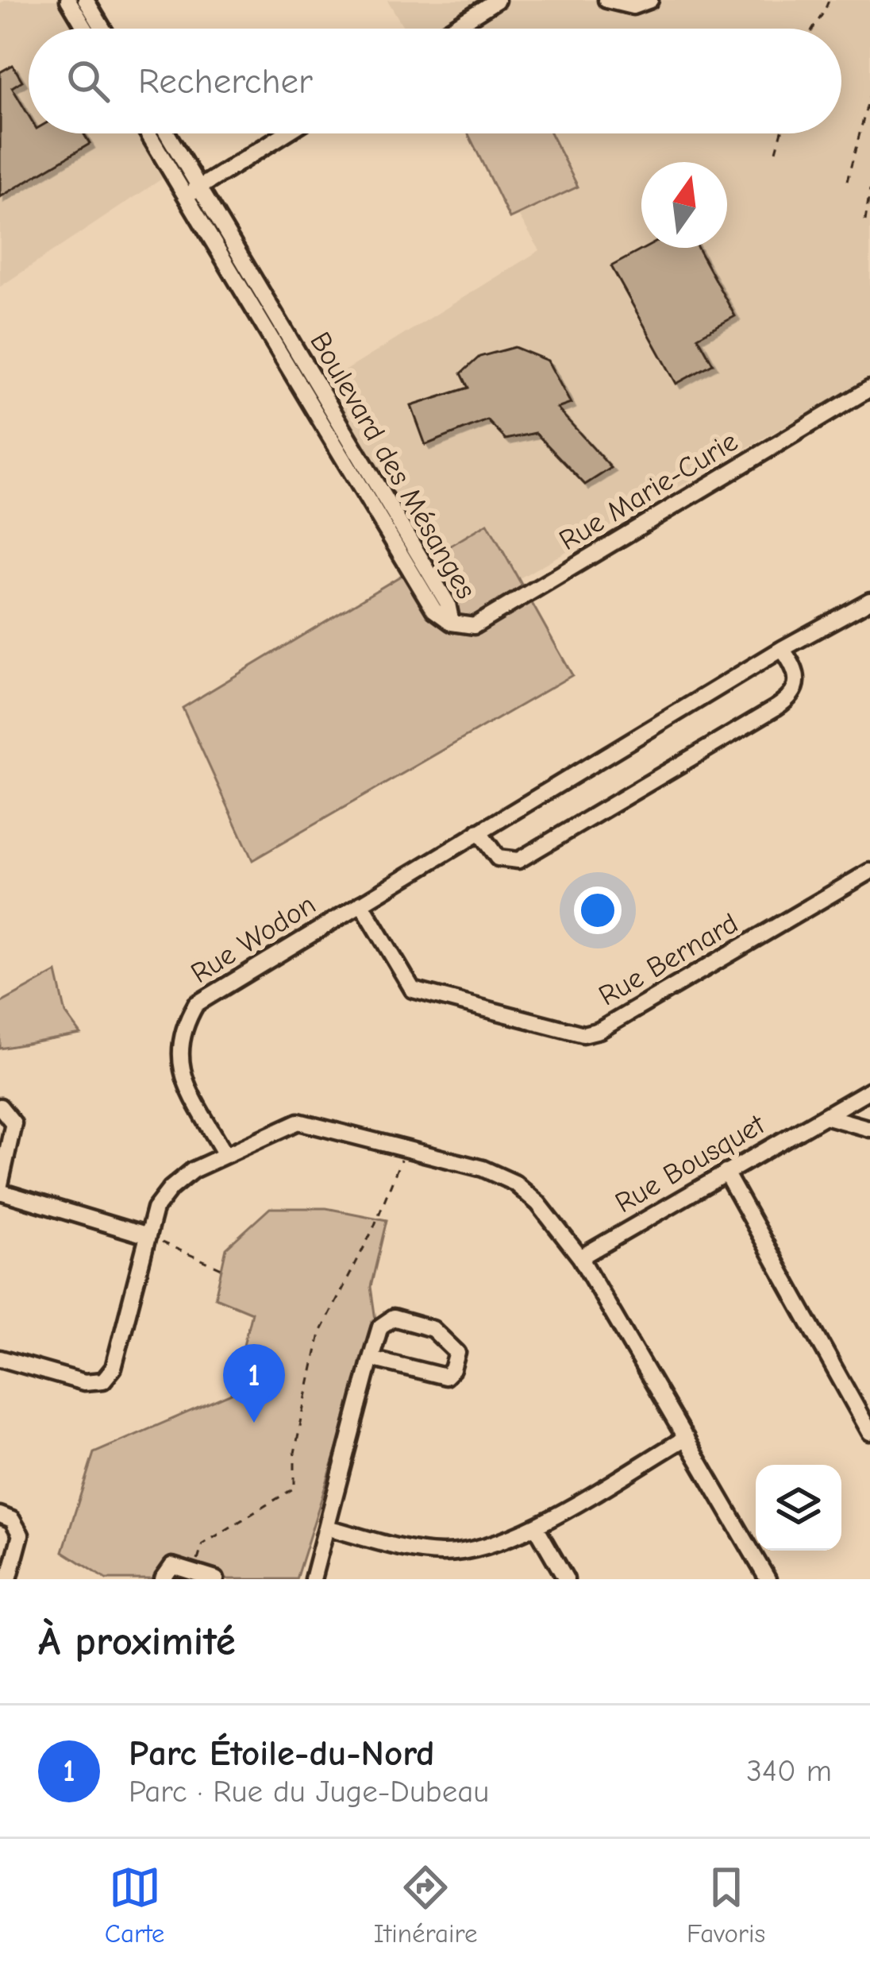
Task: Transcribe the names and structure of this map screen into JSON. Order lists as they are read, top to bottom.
{
  "streets": {
    "street": [
      "Boulevard des Mésanges",
      "Rue Marie-Curie",
      "Rue Wodon",
      "Rue Bernard",
      "Rue Bousquet"
    ]
  },
  "crossings": [
    ["Boulevard des Mésanges", "Rue Marie-Curie"],
    ["Rue Wodon", "Rue Bernard"]
  ],
  "north": "top",
  "page": {
    "search": "Rechercher",
    "pins": "1",
    "heading": "À proximité",
    "list": [
      {
        "mark": "1",
        "name": "Parc Étoile-du-Nord",
        "note": "Parc · Rue du Juge-Dubeau",
        "value": "340 m"
      }
    ],
    "nav": ["Carte", "Itinéraire", "Favoris"]
  }
}
